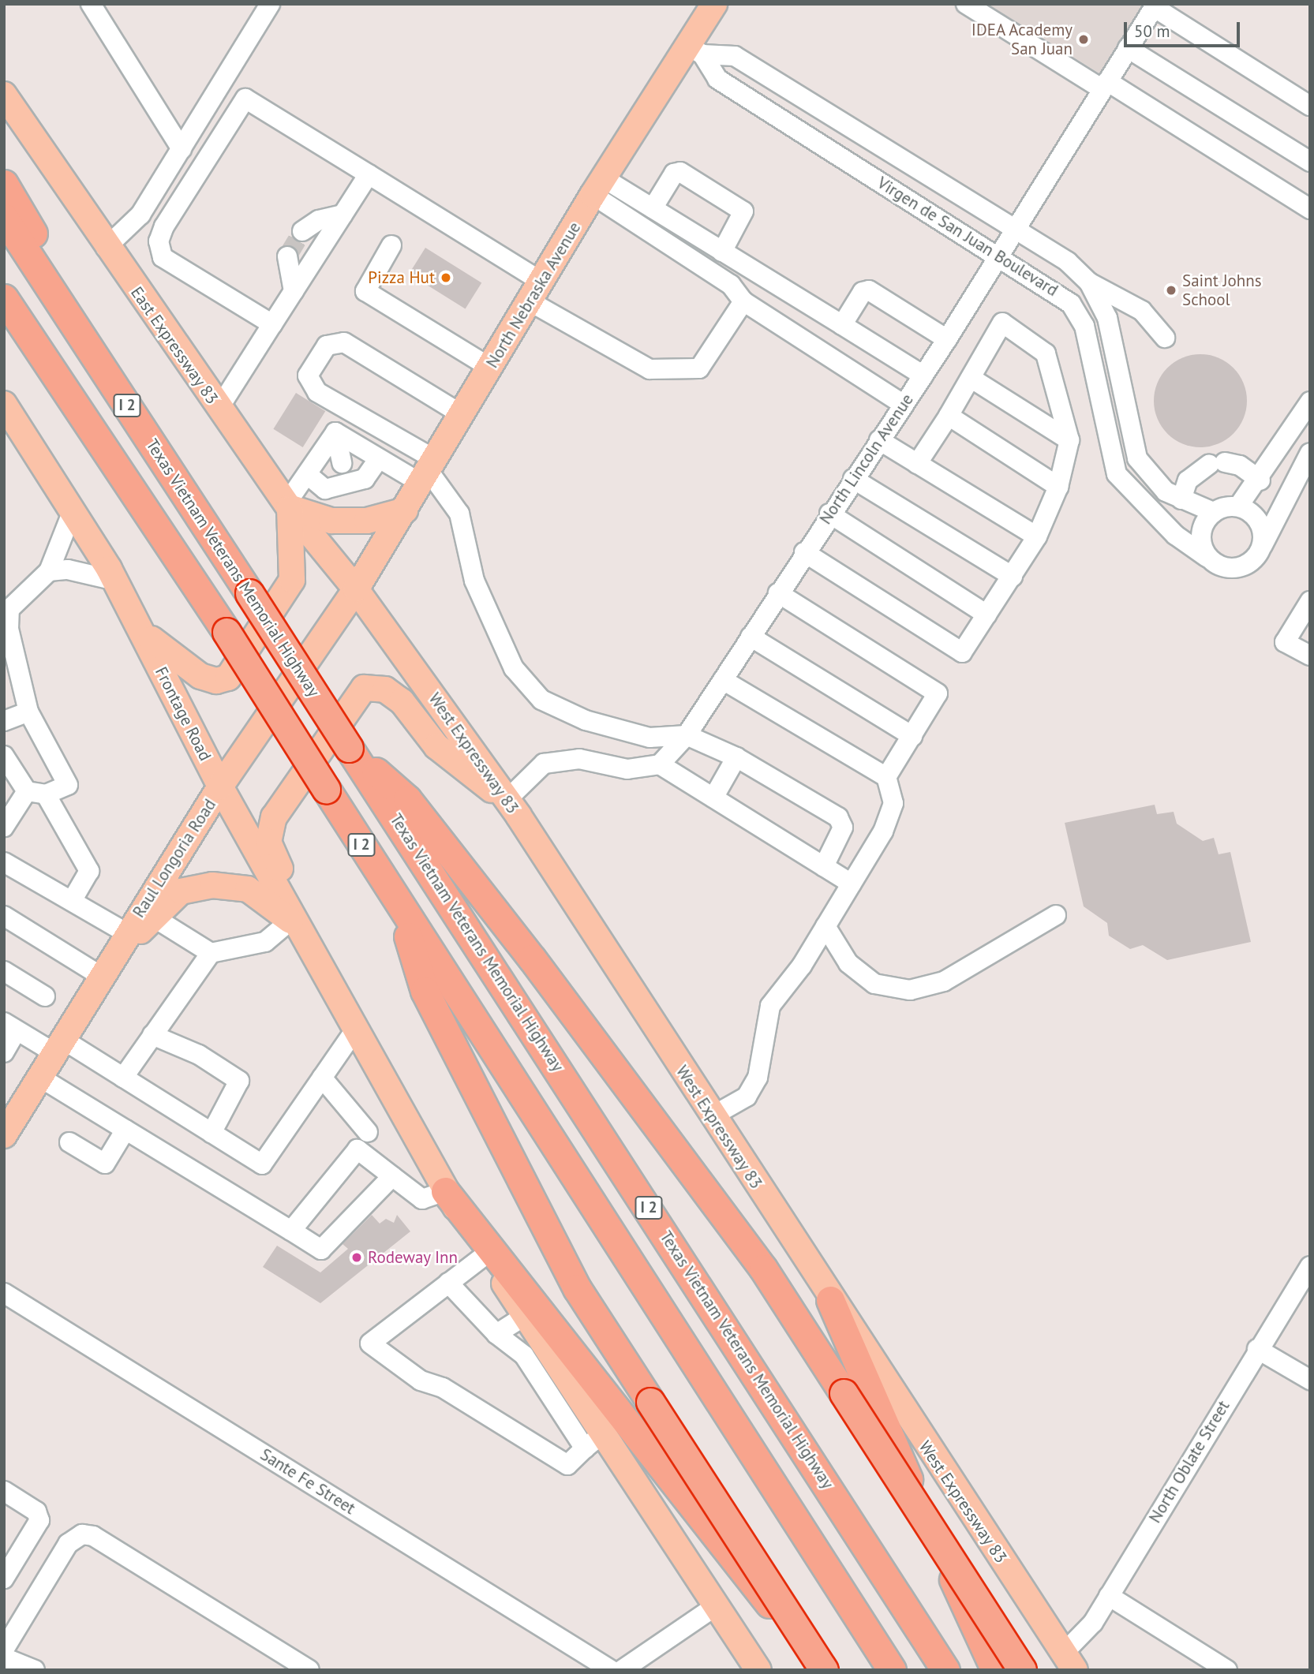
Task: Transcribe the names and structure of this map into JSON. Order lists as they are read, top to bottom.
{
  "streets": {
    "highway": ["I 2", "Texas Vietnam Veterans Memorial Highway"],
    "main road": [
      "North Nebraska Avenue",
      "East Expressway 83",
      "Frontage Road",
      "West Expressway 83",
      "Raul Longoria Road"
    ],
    "street": [
      "Virgen de San Juan Boulevard",
      "North Lincoln Avenue",
      "North Oblate Street",
      "Sante Fe Street"
    ]
  },
  "crossings": [
    ["Virgen de San Juan Boulevard", "North Nebraska Avenue"],
    ["Virgen de San Juan Boulevard", "North Lincoln Avenue"],
    ["North Nebraska Avenue", "East Expressway 83"],
    ["North Nebraska Avenue", "West Expressway 83"],
    ["North Nebraska Avenue", "Raul Longoria Road"],
    ["East Expressway 83", "West Expressway 83"],
    ["East Expressway 83", "Raul Longoria Road"],
    ["Frontage Road", "Raul Longoria Road"],
    ["West Expressway 83", "Raul Longoria Road"],
    ["West Expressway 83", "North Oblate Street"]
  ],
  "places": [
    "IDEA Academy San Juan",
    "Pizza Hut",
    "Saint Johns School",
    "Rodeway Inn"
  ],
  "scale_bar": "50 m"
}
